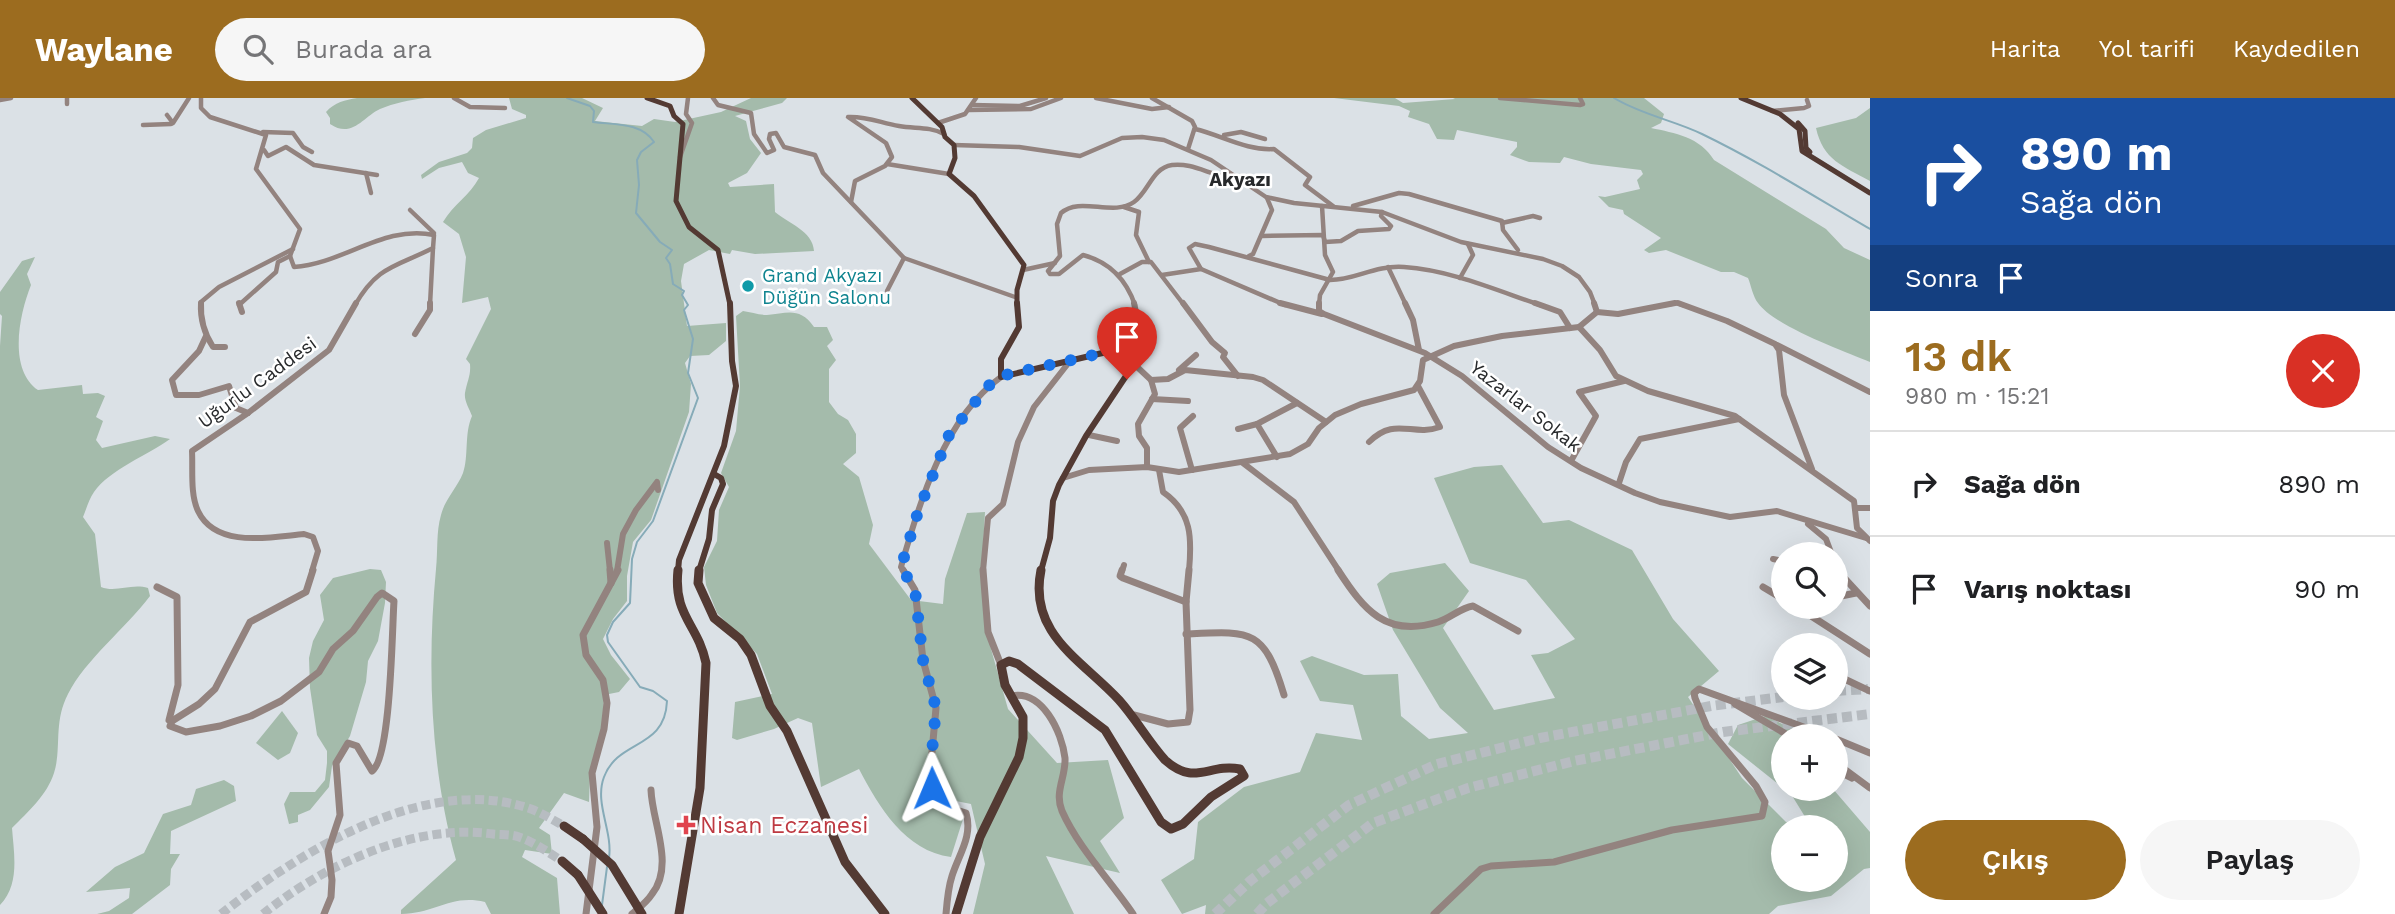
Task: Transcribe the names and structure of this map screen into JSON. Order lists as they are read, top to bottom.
{
  "streets": {
    "street": ["Uğurlu Caddesi", "Yazarlar Sokak"]
  },
  "districts": ["Akyazı"],
  "places": {
    "other": ["Grand Akyazı Düğün Salonu"],
    "health": ["Nisan Eczanesi"]
  },
  "page": {
    "header": "Waylane",
    "search": "Burada ara",
    "nav": ["Harita", "Yol tarifi", "Kaydedilen"],
    "turn": ["890 m", "Sağa dön"],
    "then": "Sonra",
    "heading": ["13 dk", "980 m · 15:21"],
    "list": [
      {
        "name": "Sağa dön",
        "value": "890 m"
      },
      {
        "name": "Varış noktası",
        "value": "90 m"
      }
    ],
    "map_buttons": ["+", "−"],
    "buttons": ["Çıkış", "Paylaş"]
  }
}
